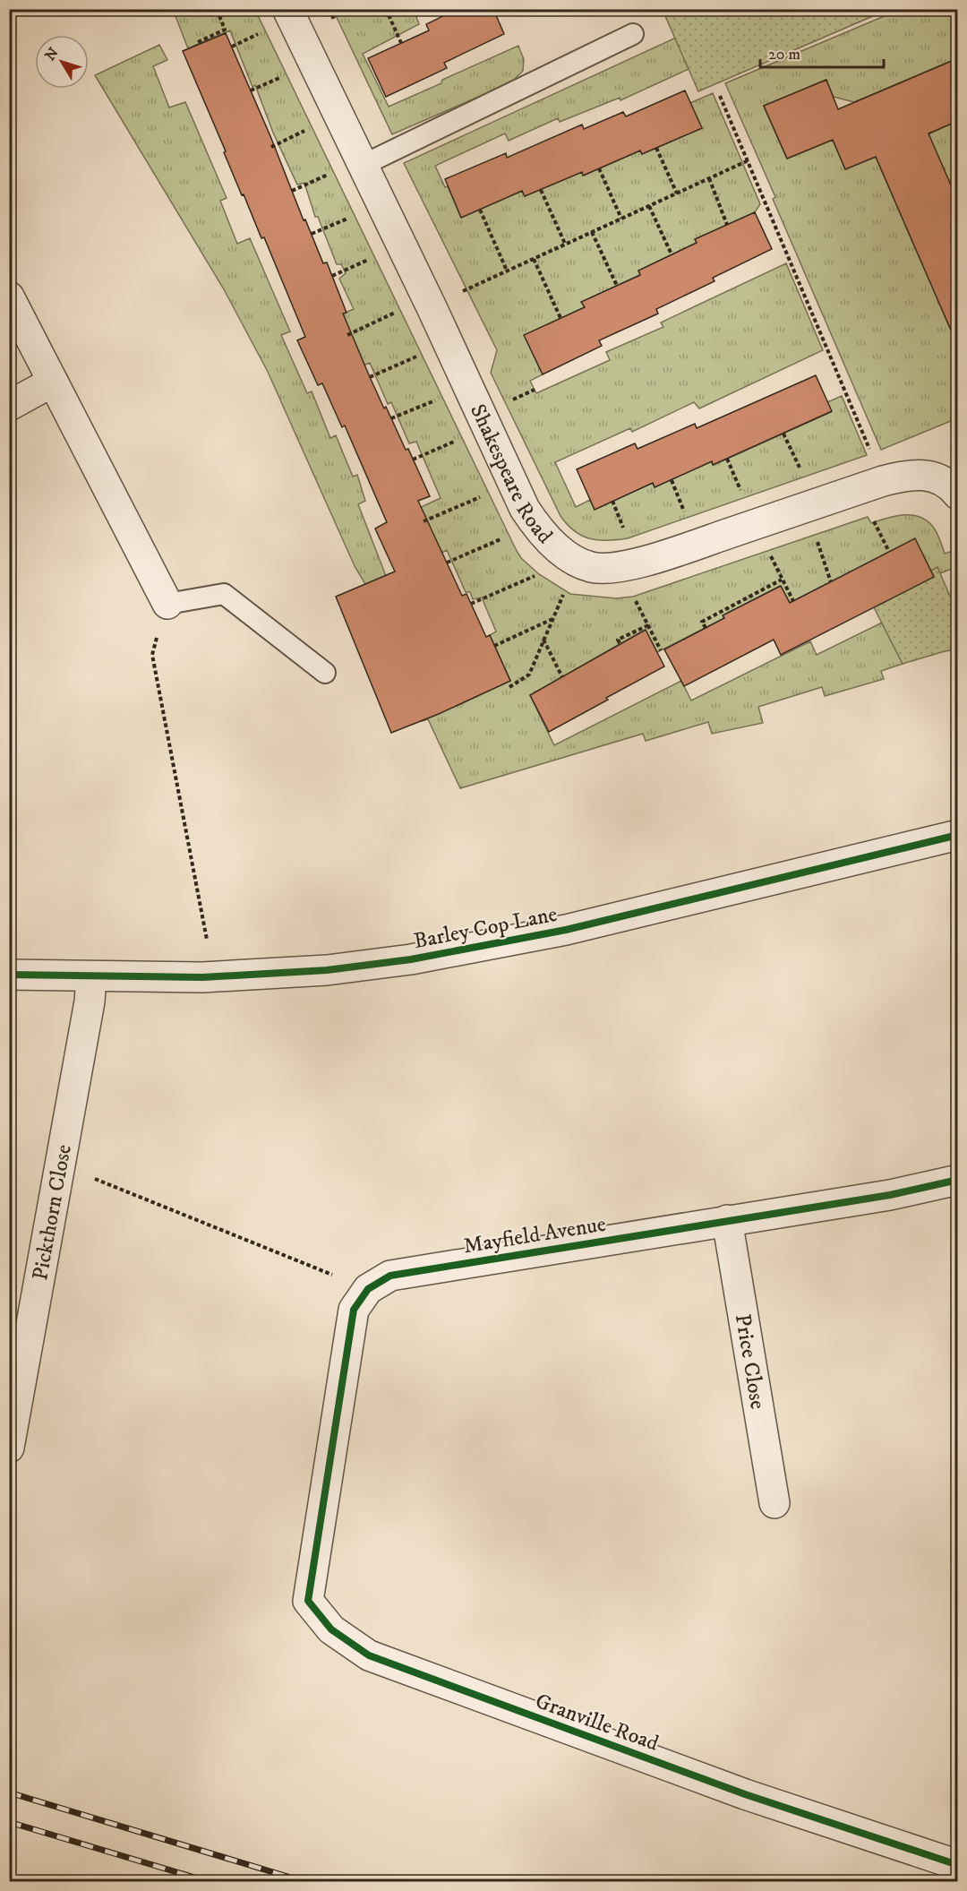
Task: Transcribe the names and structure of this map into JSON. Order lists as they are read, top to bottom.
{
  "streets": {
    "street": [
      "Shakespeare Road",
      "Barley Cop Lane",
      "Pickthorn Close",
      "Mayfield Avenue",
      "Price Close",
      "Granville Road"
    ]
  },
  "crossings": [
    ["Barley Cop Lane", "Pickthorn Close"],
    ["Mayfield Avenue", "Price Close"],
    ["Mayfield Avenue", "Granville Road"]
  ],
  "scale_bar": "20 m",
  "north": "top left"
}
